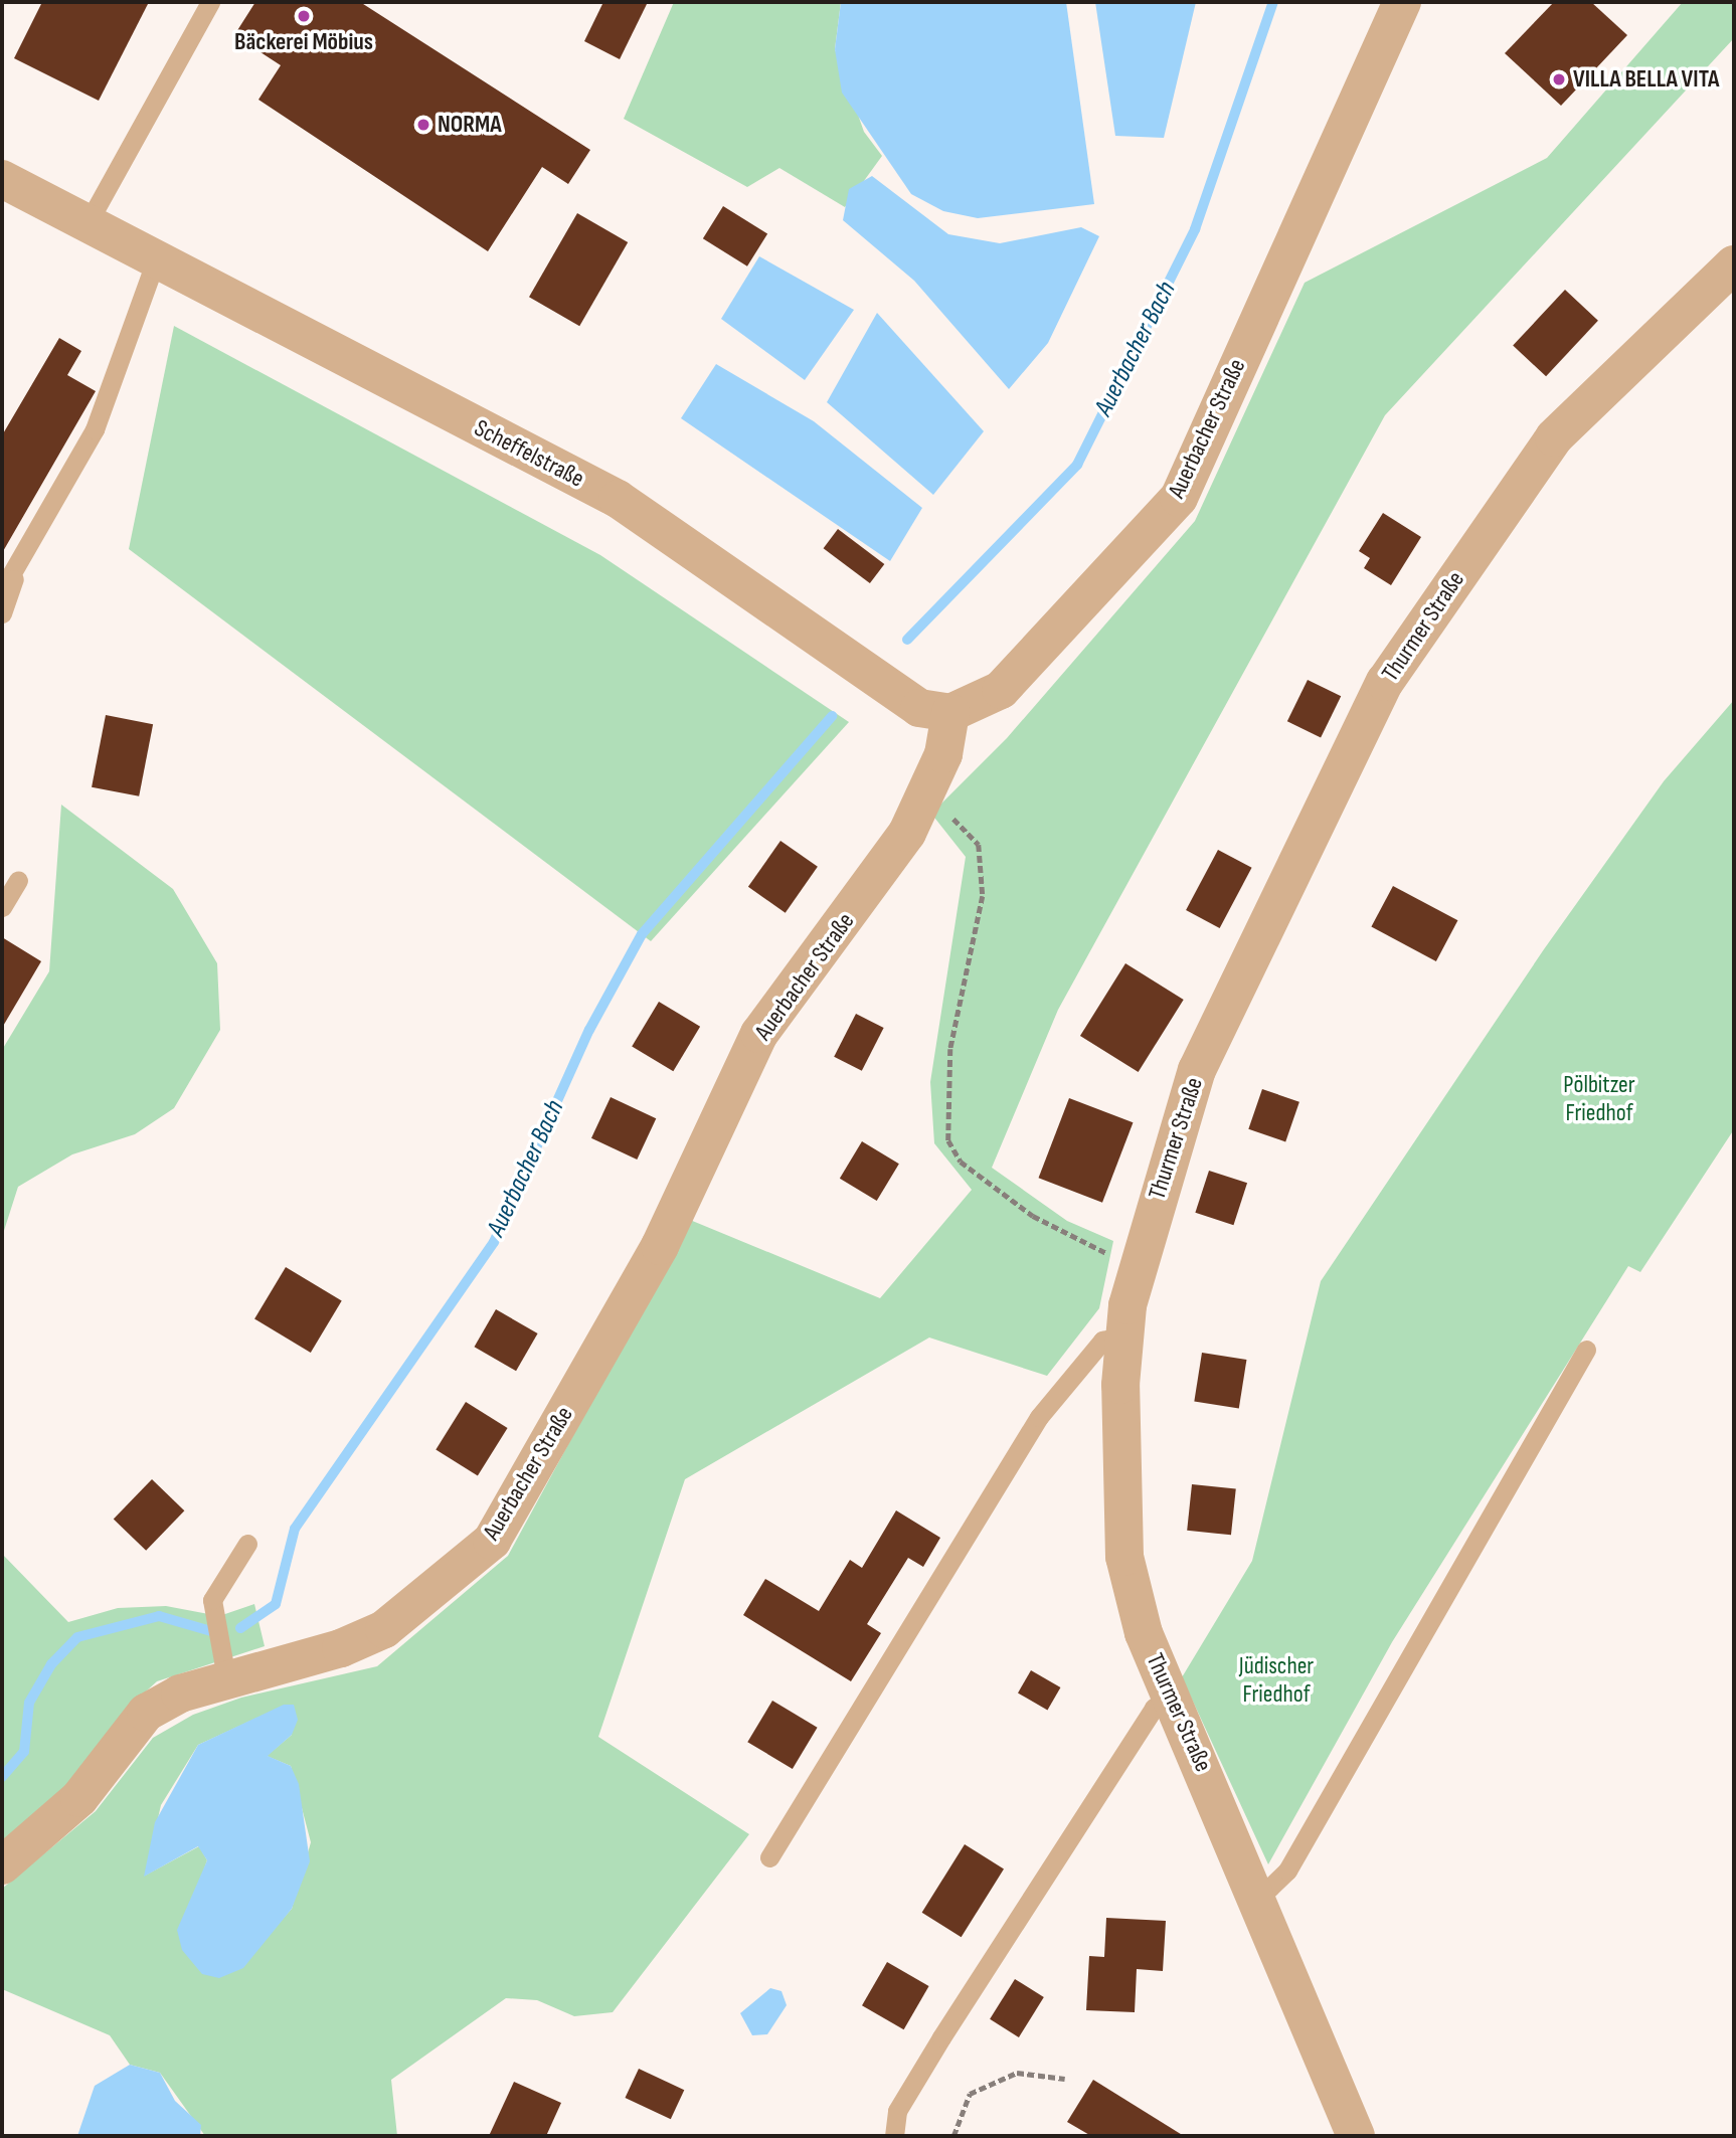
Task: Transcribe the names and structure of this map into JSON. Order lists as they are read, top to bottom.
{
  "streets": {
    "street": ["Auerbacher Straße", "Scheffelstraße", "Thurmer Straße"]
  },
  "crossings": [
    ["Auerbacher Straße", "Scheffelstraße"]
  ],
  "water": ["Auerbacher Bach"],
  "parks": ["Pölbitzer Friedhof", "Jüdischer Friedhof"],
  "places": ["Bäckerei Möbius", "VILLA BELLA VITA", "NORMA"]
}
